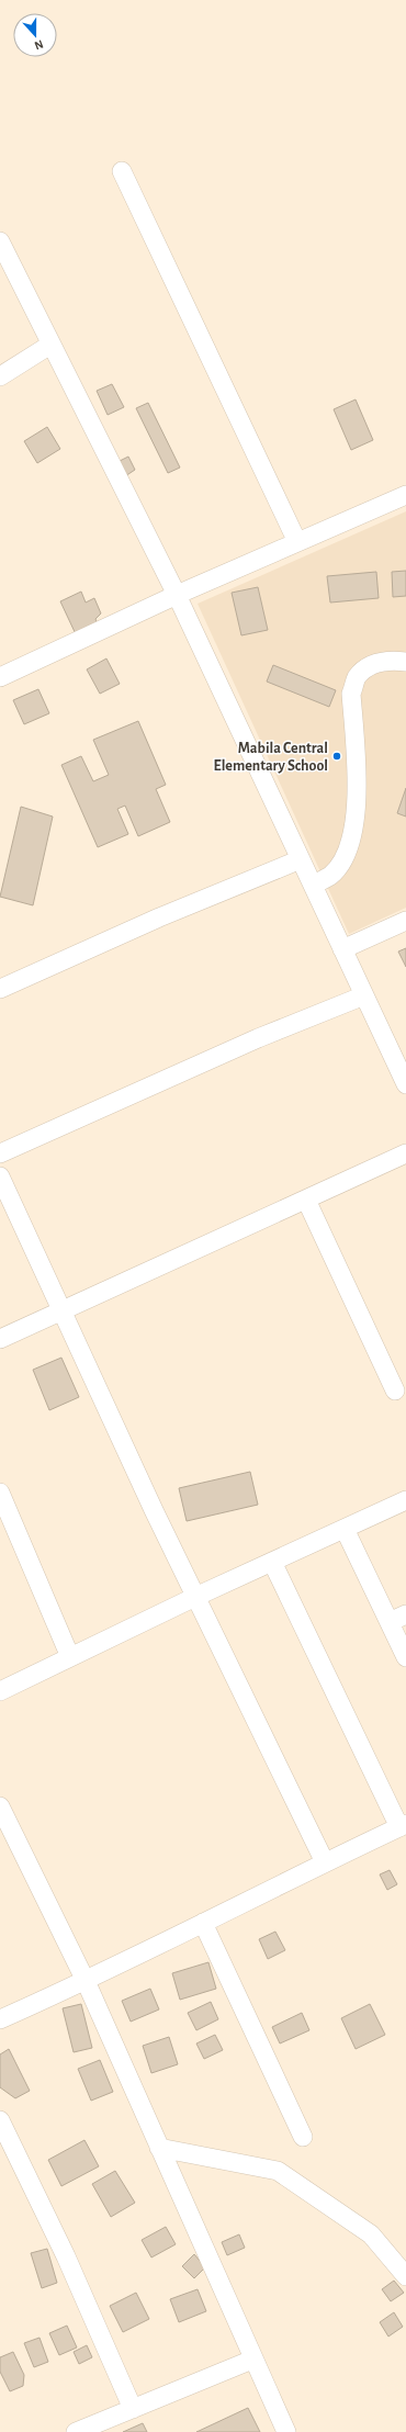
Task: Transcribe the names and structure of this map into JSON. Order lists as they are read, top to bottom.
{
  "places": ["Mabila Central Elementary School"],
  "north": "bottom"
}
